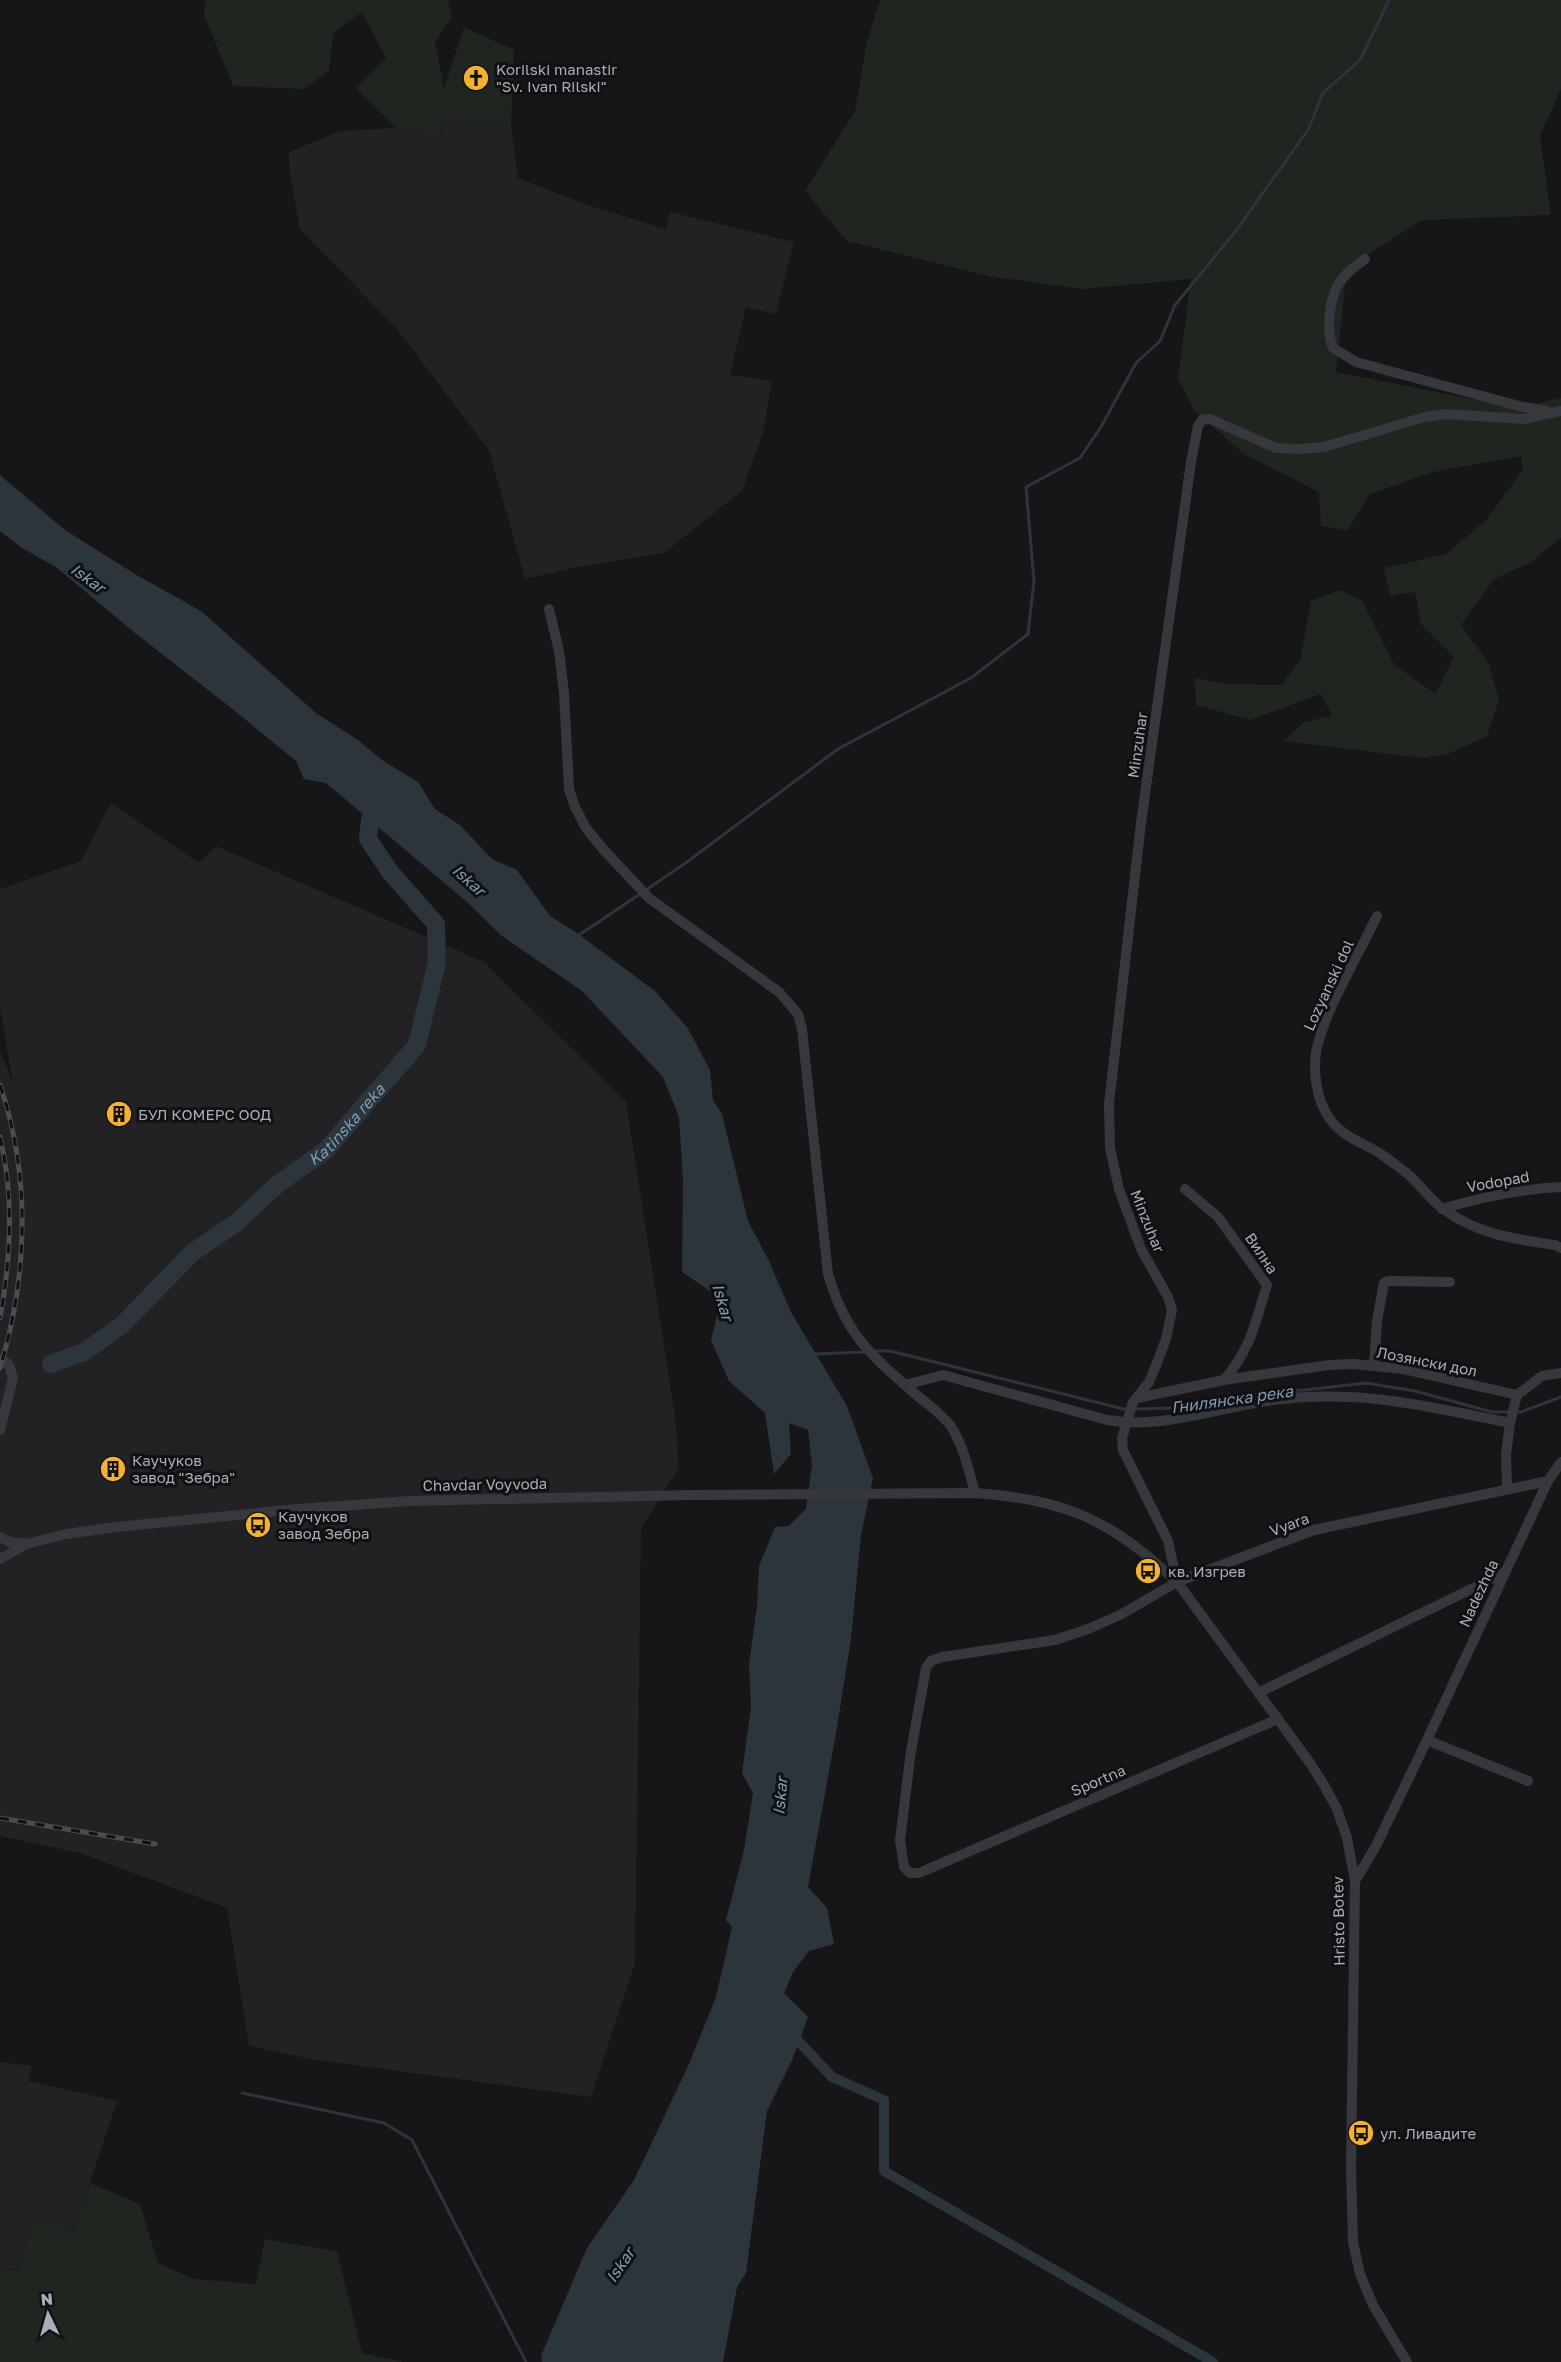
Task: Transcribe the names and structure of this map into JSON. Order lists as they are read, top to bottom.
{
  "streets": {
    "street": [
      "Minzuhar",
      "Lozyanski dol",
      "Vodopad",
      "Вилна",
      "Лозянски дол",
      "Chavdar Voyvoda",
      "Vyara",
      "Nadezhda",
      "Sportna",
      "Hristo Botev"
    ]
  },
  "crossings": [
    ["Minzuhar", "Hristo Botev"],
    ["Lozyanski dol", "Vodopad"],
    ["Вилна", "Лозянски дол"],
    ["Chavdar Voyvoda", "Vyara"],
    ["Chavdar Voyvoda", "Hristo Botev"],
    ["Vyara", "Nadezhda"],
    ["Vyara", "Sportna"],
    ["Vyara", "Hristo Botev"],
    ["Nadezhda", "Hristo Botev"],
    ["Sportna", "Hristo Botev"]
  ],
  "water": ["Iskar", "Katinska reka", "Гнилянска река"],
  "places": {
    "church": ["Korilski manastir \"Sv. Ivan Rilski\""],
    "building": ["БУЛ КОМЕРС ООД", "Каучуков завод \"Зебра\""],
    "bus stop": ["Каучуков завод Зебра", "кв. Изгрев", "ул. Ливадите"]
  },
  "north": "top"
}
